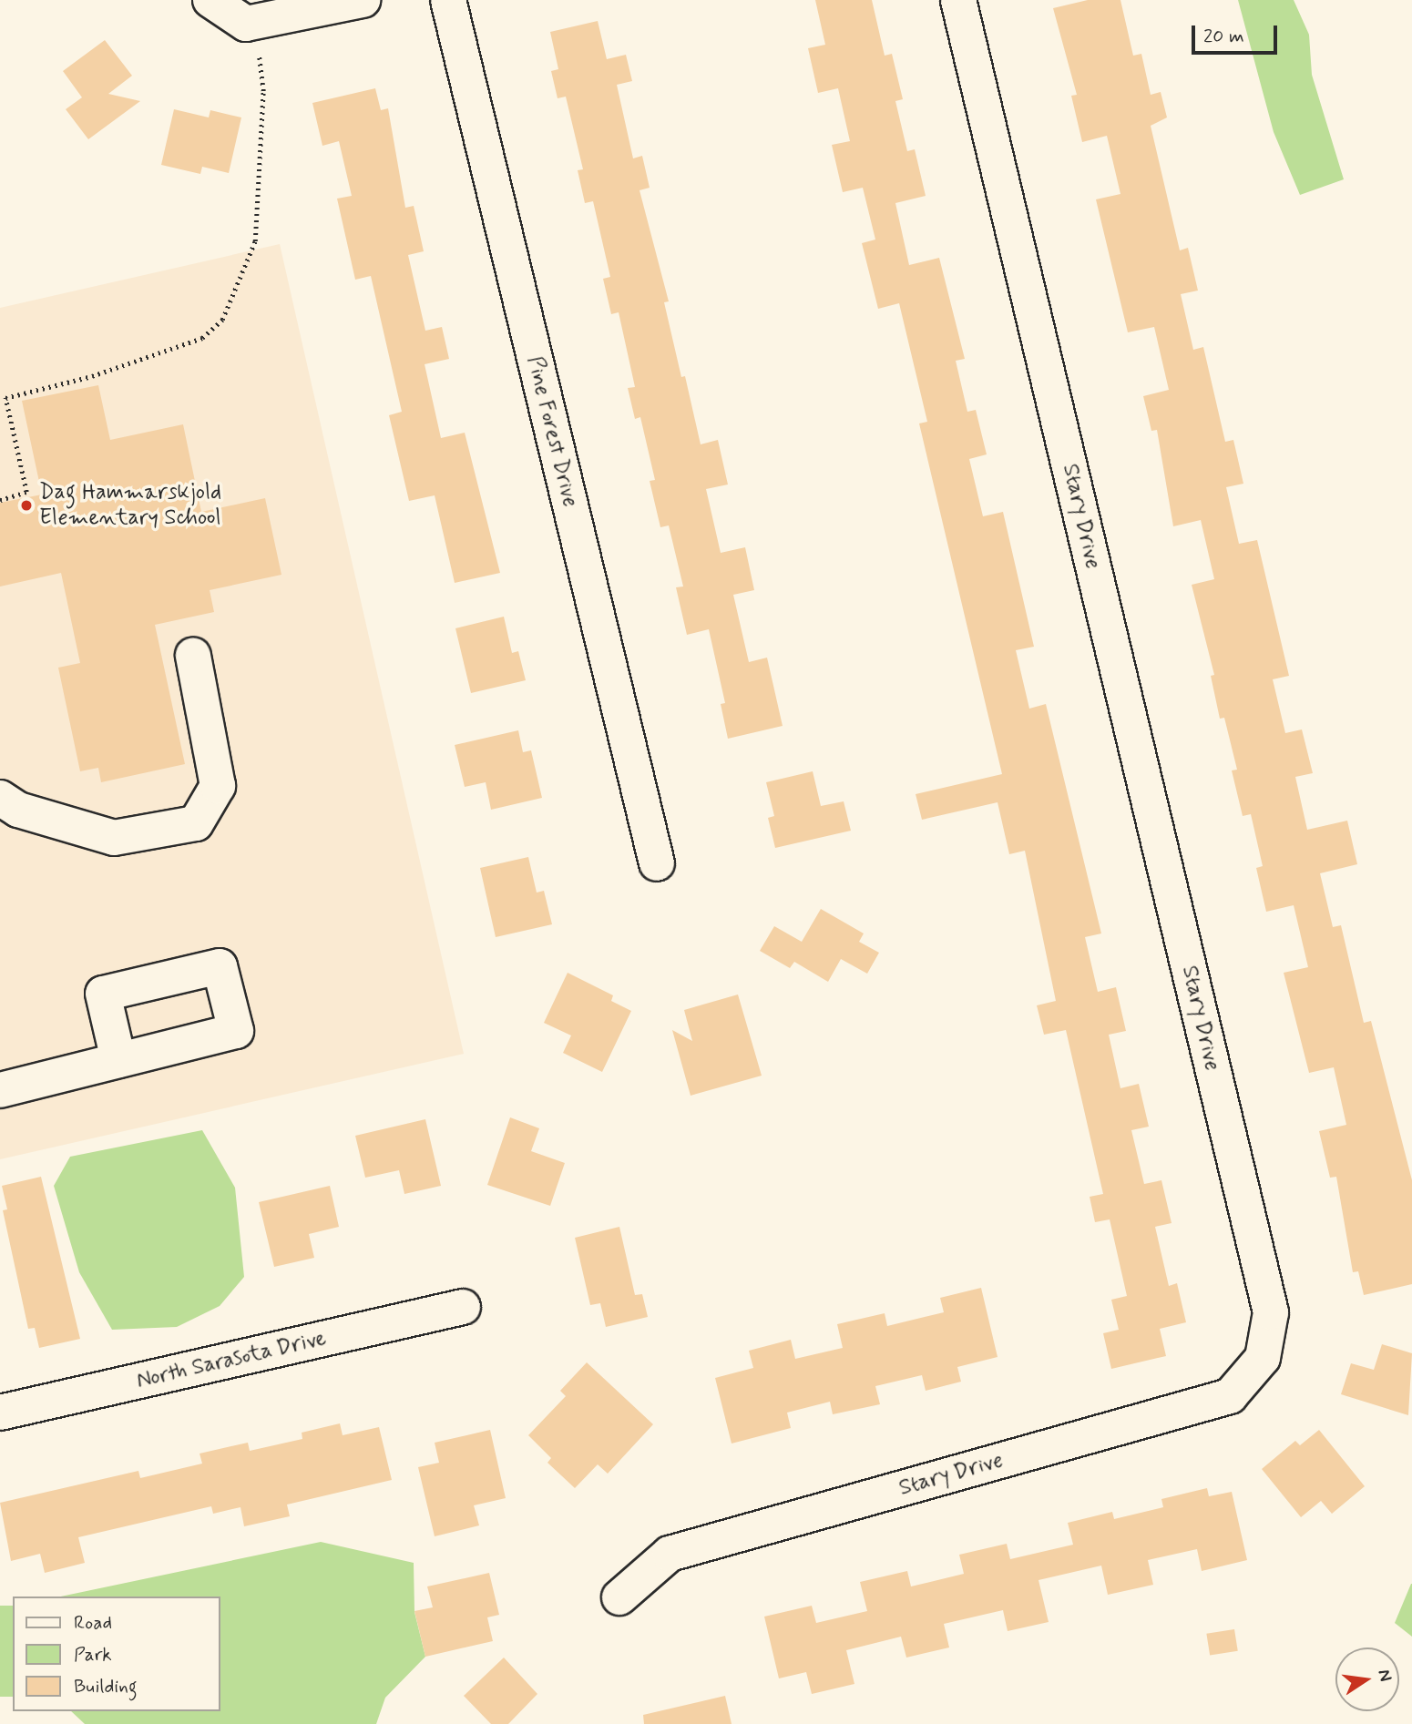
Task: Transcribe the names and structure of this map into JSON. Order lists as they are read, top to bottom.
{
  "streets": {
    "street": ["Pine Forest Drive", "Stary Drive", "North Sarasota Drive"]
  },
  "places": ["Dag Hammarskjold Elementary School"],
  "legend": ["Road", "Park", "Building"],
  "scale_bar": "20 m",
  "north": "right"
}
